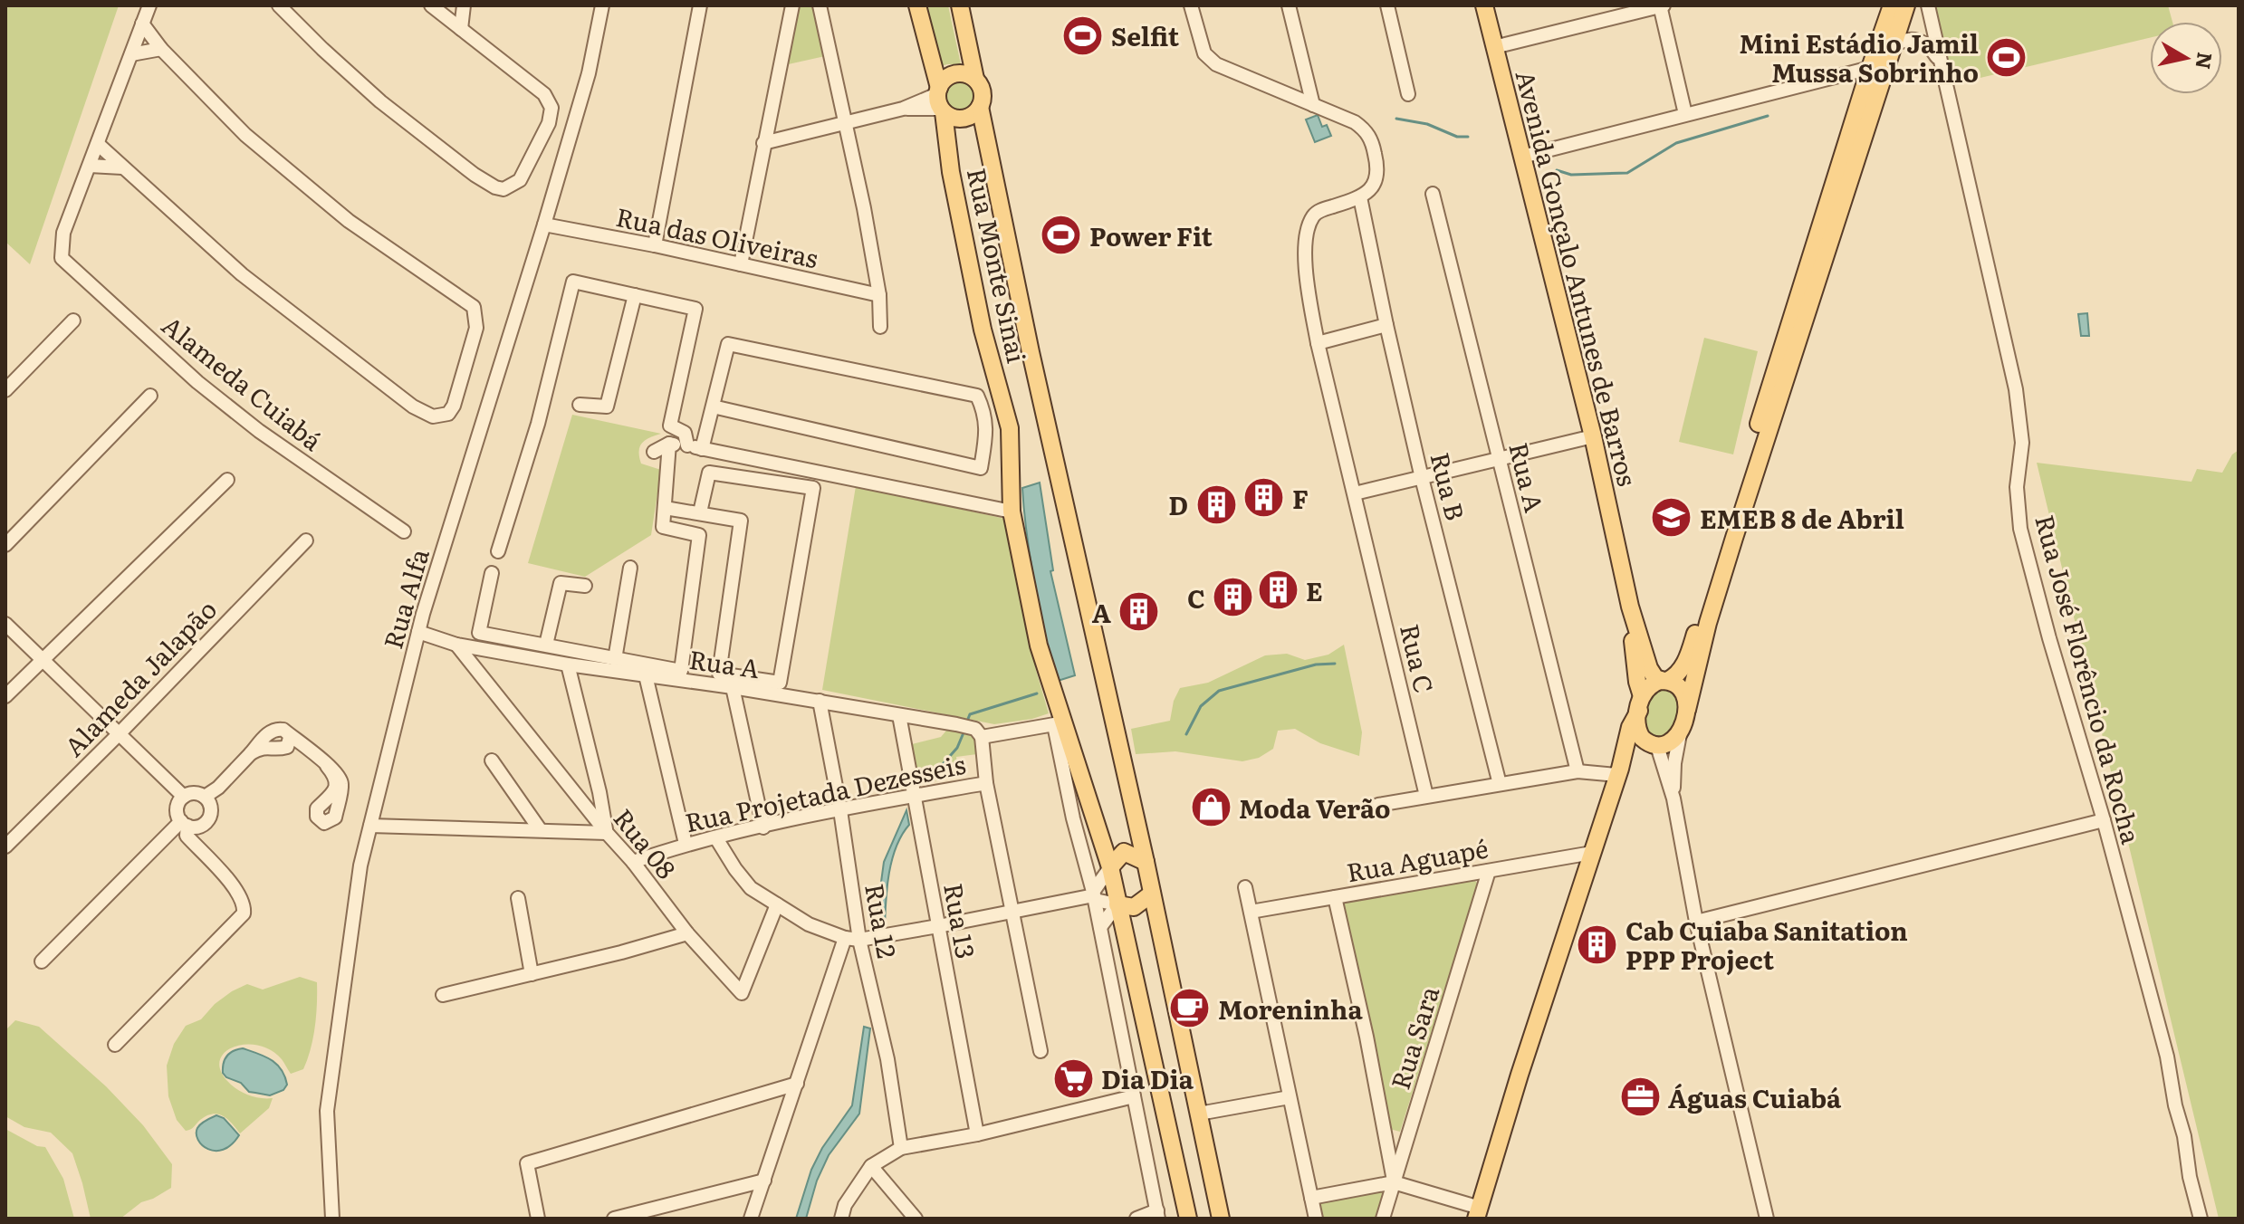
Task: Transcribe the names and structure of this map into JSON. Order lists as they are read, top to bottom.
{
  "streets": {
    "main road": ["Rua Monte Sinai", "Avenida Gonçalo Antunes de Barros"],
    "street": [
      "Rua das Oliveiras",
      "Alameda Cuiabá",
      "Rua A",
      "Rua B",
      "Rua Alfa",
      "Rua C",
      "Alameda Jalapão",
      "Rua José Florêncio da Rocha",
      "Rua Projetada Dezesseis",
      "Rua 08",
      "Rua Aguapé",
      "Rua 12",
      "Rua 13",
      "Rua Sara"
    ]
  },
  "crossings": [
    ["Rua das Oliveiras", "Rua Alfa"],
    ["Rua A", "Rua Alfa"],
    ["Rua A", "Rua 08"],
    ["Rua A", "Rua 12"],
    ["Rua A", "Rua 13"],
    ["Rua B", "Rua C"],
    ["Rua Projetada Dezesseis", "Rua 08"],
    ["Rua Projetada Dezesseis", "Rua 12"],
    ["Rua Projetada Dezesseis", "Rua 13"],
    ["Rua Aguapé", "Rua Sara"]
  ],
  "places": {
    "sports": ["Selfit", "Mini Estádio Jamil Mussa Sobrinho", "Power Fit"],
    "building": [
      "F",
      "D",
      "E",
      "C",
      "A",
      "Cab Cuiaba Sanitation PPP Project"
    ],
    "school or university": ["EMEB 8 de Abril"],
    "shop": ["Moda Verão"],
    "cafe": ["Moreninha"],
    "supermarket": ["Dia Dia"],
    "office": ["Águas Cuiabá"]
  },
  "north": "right"
}
